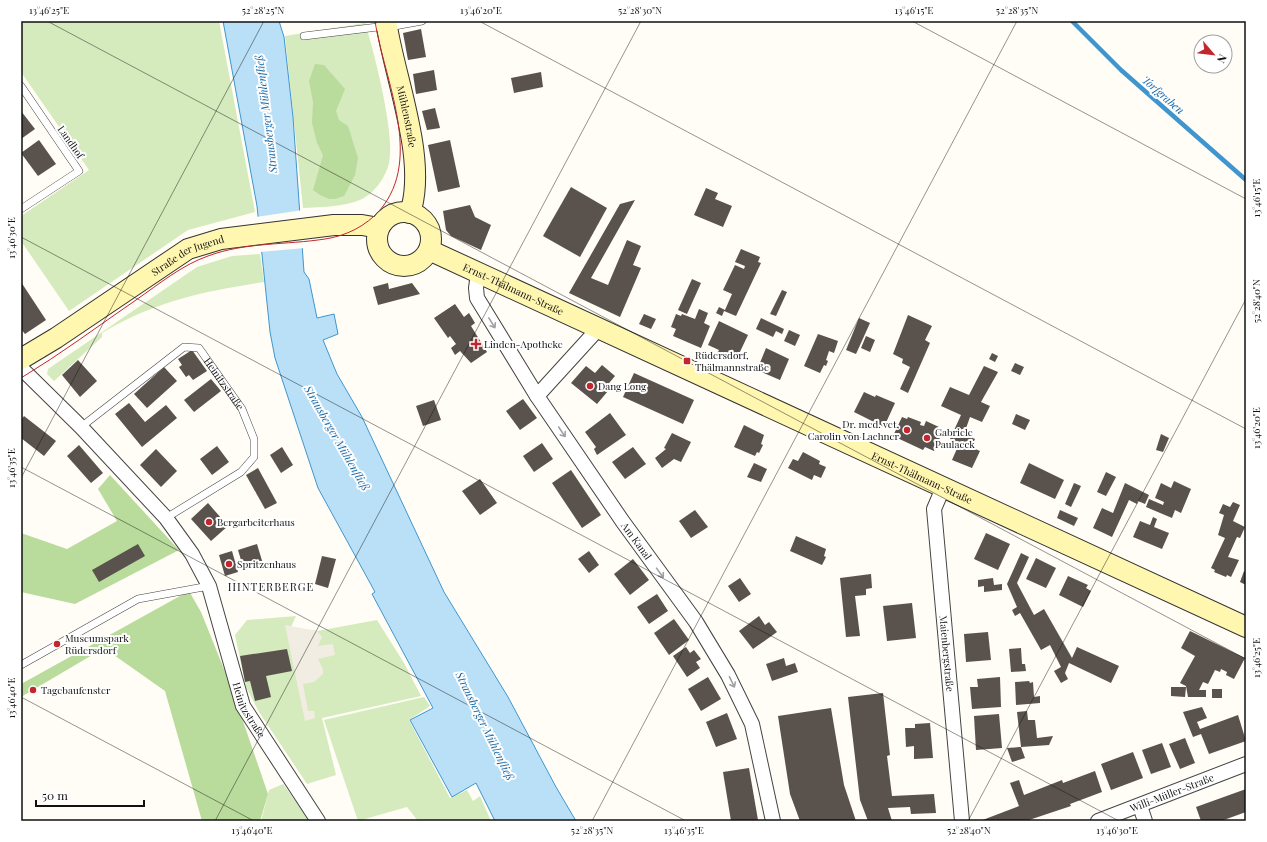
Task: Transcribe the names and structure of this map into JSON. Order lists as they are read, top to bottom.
{
  "streets": {
    "main road": ["Mühlenstraße", "Straße der Jugend", "Ernst-Thälmann-Straße"],
    "street": [
      "Heinitzstraße",
      "Am Kanal",
      "Maienbergstraße",
      "Willi-Müller-Straße"
    ],
    "lane": ["Landhof"]
  },
  "crossings": [
    ["Mühlenstraße", "Straße der Jugend"],
    ["Mühlenstraße", "Ernst-Thälmann-Straße"],
    ["Straße der Jugend", "Ernst-Thälmann-Straße"],
    ["Ernst-Thälmann-Straße", "Am Kanal"],
    ["Ernst-Thälmann-Straße", "Maienbergstraße"]
  ],
  "one_way": ["Am Kanal"],
  "districts": ["HINTERBERGE"],
  "water": ["Torfgraben", "Strausberger Mühlenfließ"],
  "places": {
    "health": ["Linden-Apotheke"],
    "transit": ["Rüdersdorf, Thälmannstraße"],
    "other": [
      "Dang Long",
      "Dr. med. vet. Carolin von Lachner",
      "Gabriele Paulaeck",
      "Bergarbeiterhaus",
      "Spritzenhaus",
      "Museumspark Rüdersdorf",
      "Tagebaufenster"
    ]
  },
  "scale_bar": "50 m",
  "north": "bottom right",
  "coordinates": [
    "13°46'25\"E",
    "52°28'25\"N",
    "13°46'20\"E",
    "52°28'30\"N",
    "13°46'15\"E",
    "52°28'35\"N",
    "13°46'30\"E",
    "52°28'40\"N",
    "13°46'35\"E",
    "13°46'40\"E"
  ]
}
